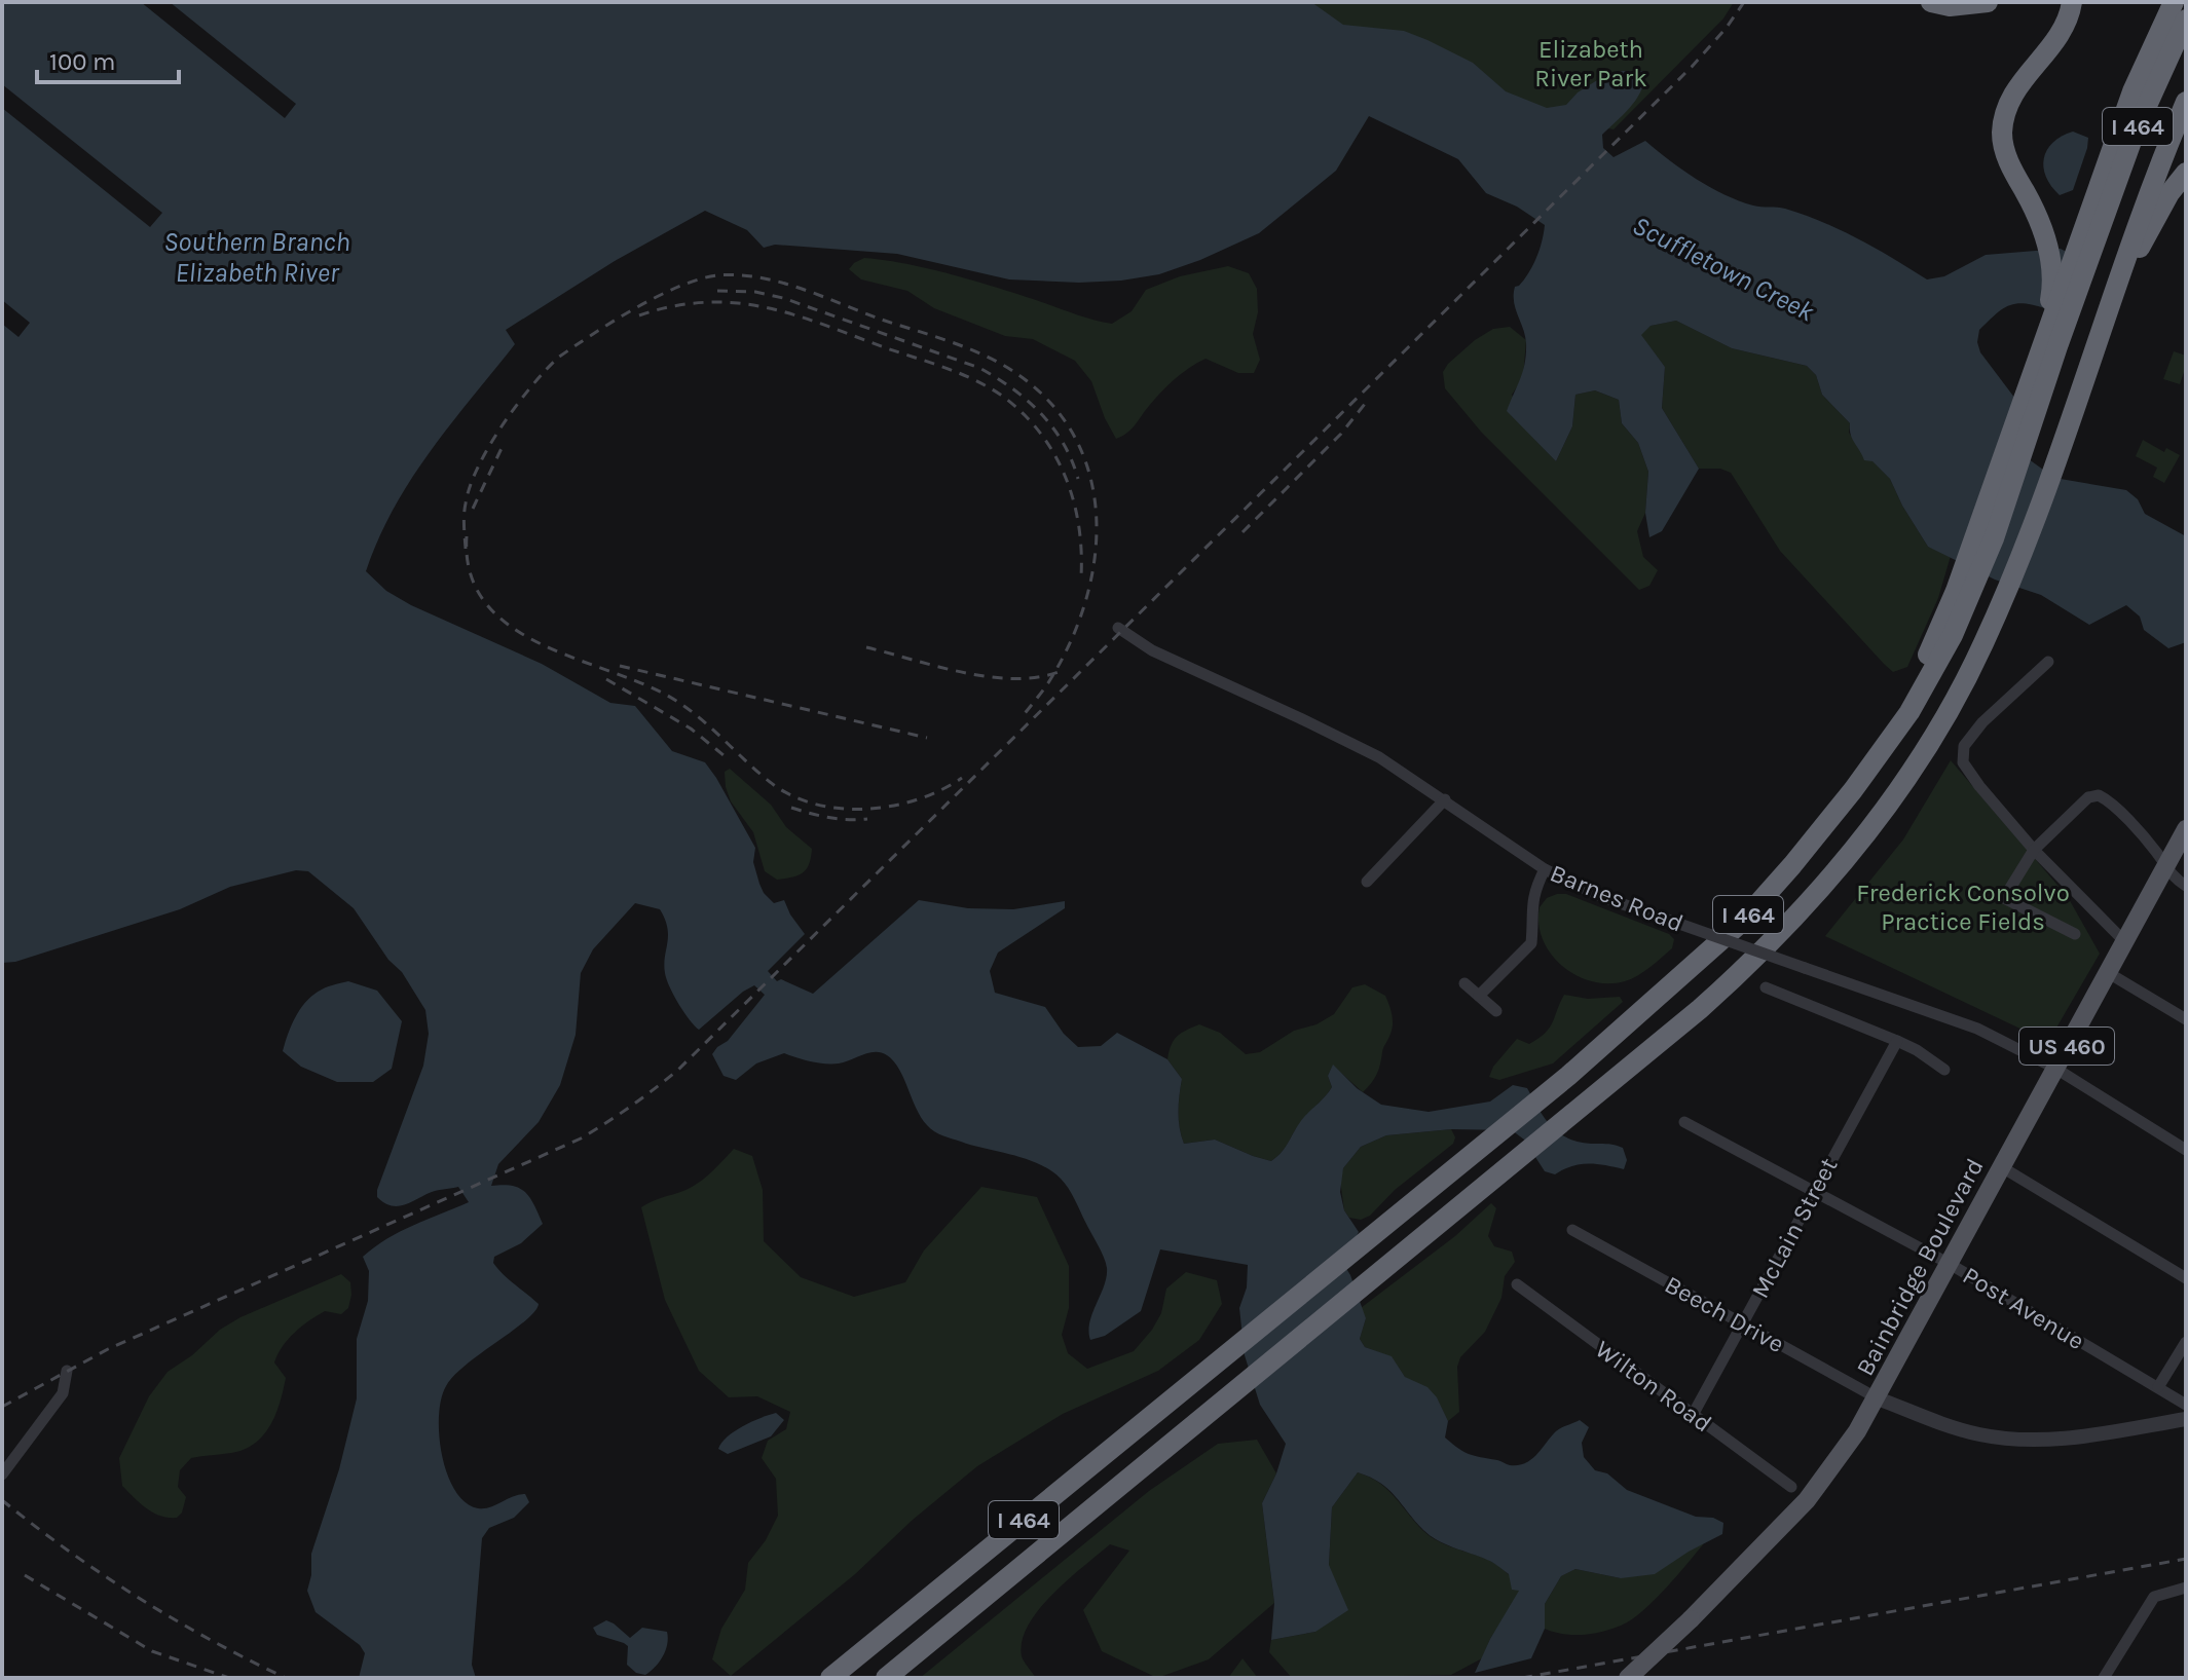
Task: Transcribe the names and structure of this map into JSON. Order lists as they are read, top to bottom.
{
  "streets": {
    "highway": ["I 464"],
    "main road": ["US 460", "Bainbridge Boulevard"],
    "street": [
      "Barnes Road",
      "McLain Street",
      "Post Avenue",
      "Beech Drive",
      "Wilton Road"
    ]
  },
  "crossings": [
    ["Barnes Road", "Bainbridge Boulevard"],
    ["McLain Street", "Post Avenue"],
    ["McLain Street", "Beech Drive"],
    ["McLain Street", "Wilton Road"],
    ["Bainbridge Boulevard", "Post Avenue"],
    ["Bainbridge Boulevard", "Beech Drive"]
  ],
  "water": ["Southern Branch Elizabeth River", "Scuffletown Creek"],
  "parks": ["Elizabeth River Park", "Frederick Consolvo Practice Fields"],
  "scale_bar": "100 m"
}
